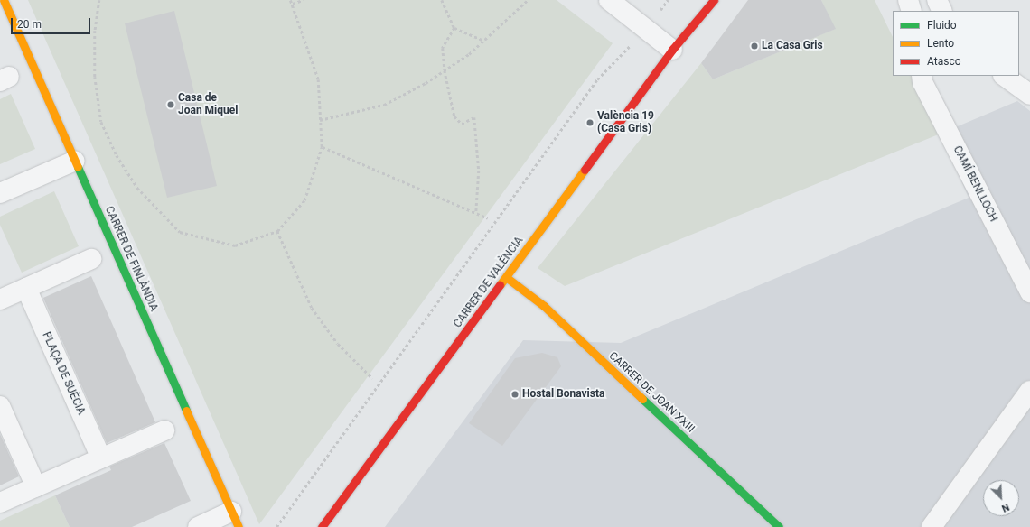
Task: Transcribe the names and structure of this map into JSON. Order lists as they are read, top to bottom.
{
  "streets": {
    "street": [
      "CAMÍ BENLLOCH",
      "CARRER DE FINLÀNDIA",
      "CARRER DE VALÈNCIA",
      "PLAÇA DE SUÈCIA",
      "CARRER DE JOAN XXIII"
    ]
  },
  "crossings": [
    ["CARRER DE VALÈNCIA", "CARRER DE JOAN XXIII"]
  ],
  "places": [
    "La Casa Gris",
    "Casa de Joan Miquel",
    "València 19 (Casa Gris)",
    "Hostal Bonavista"
  ],
  "legend": ["Fluido", "Lento", "Atasco"],
  "scale_bar": "20 m",
  "north": "bottom right"
}
